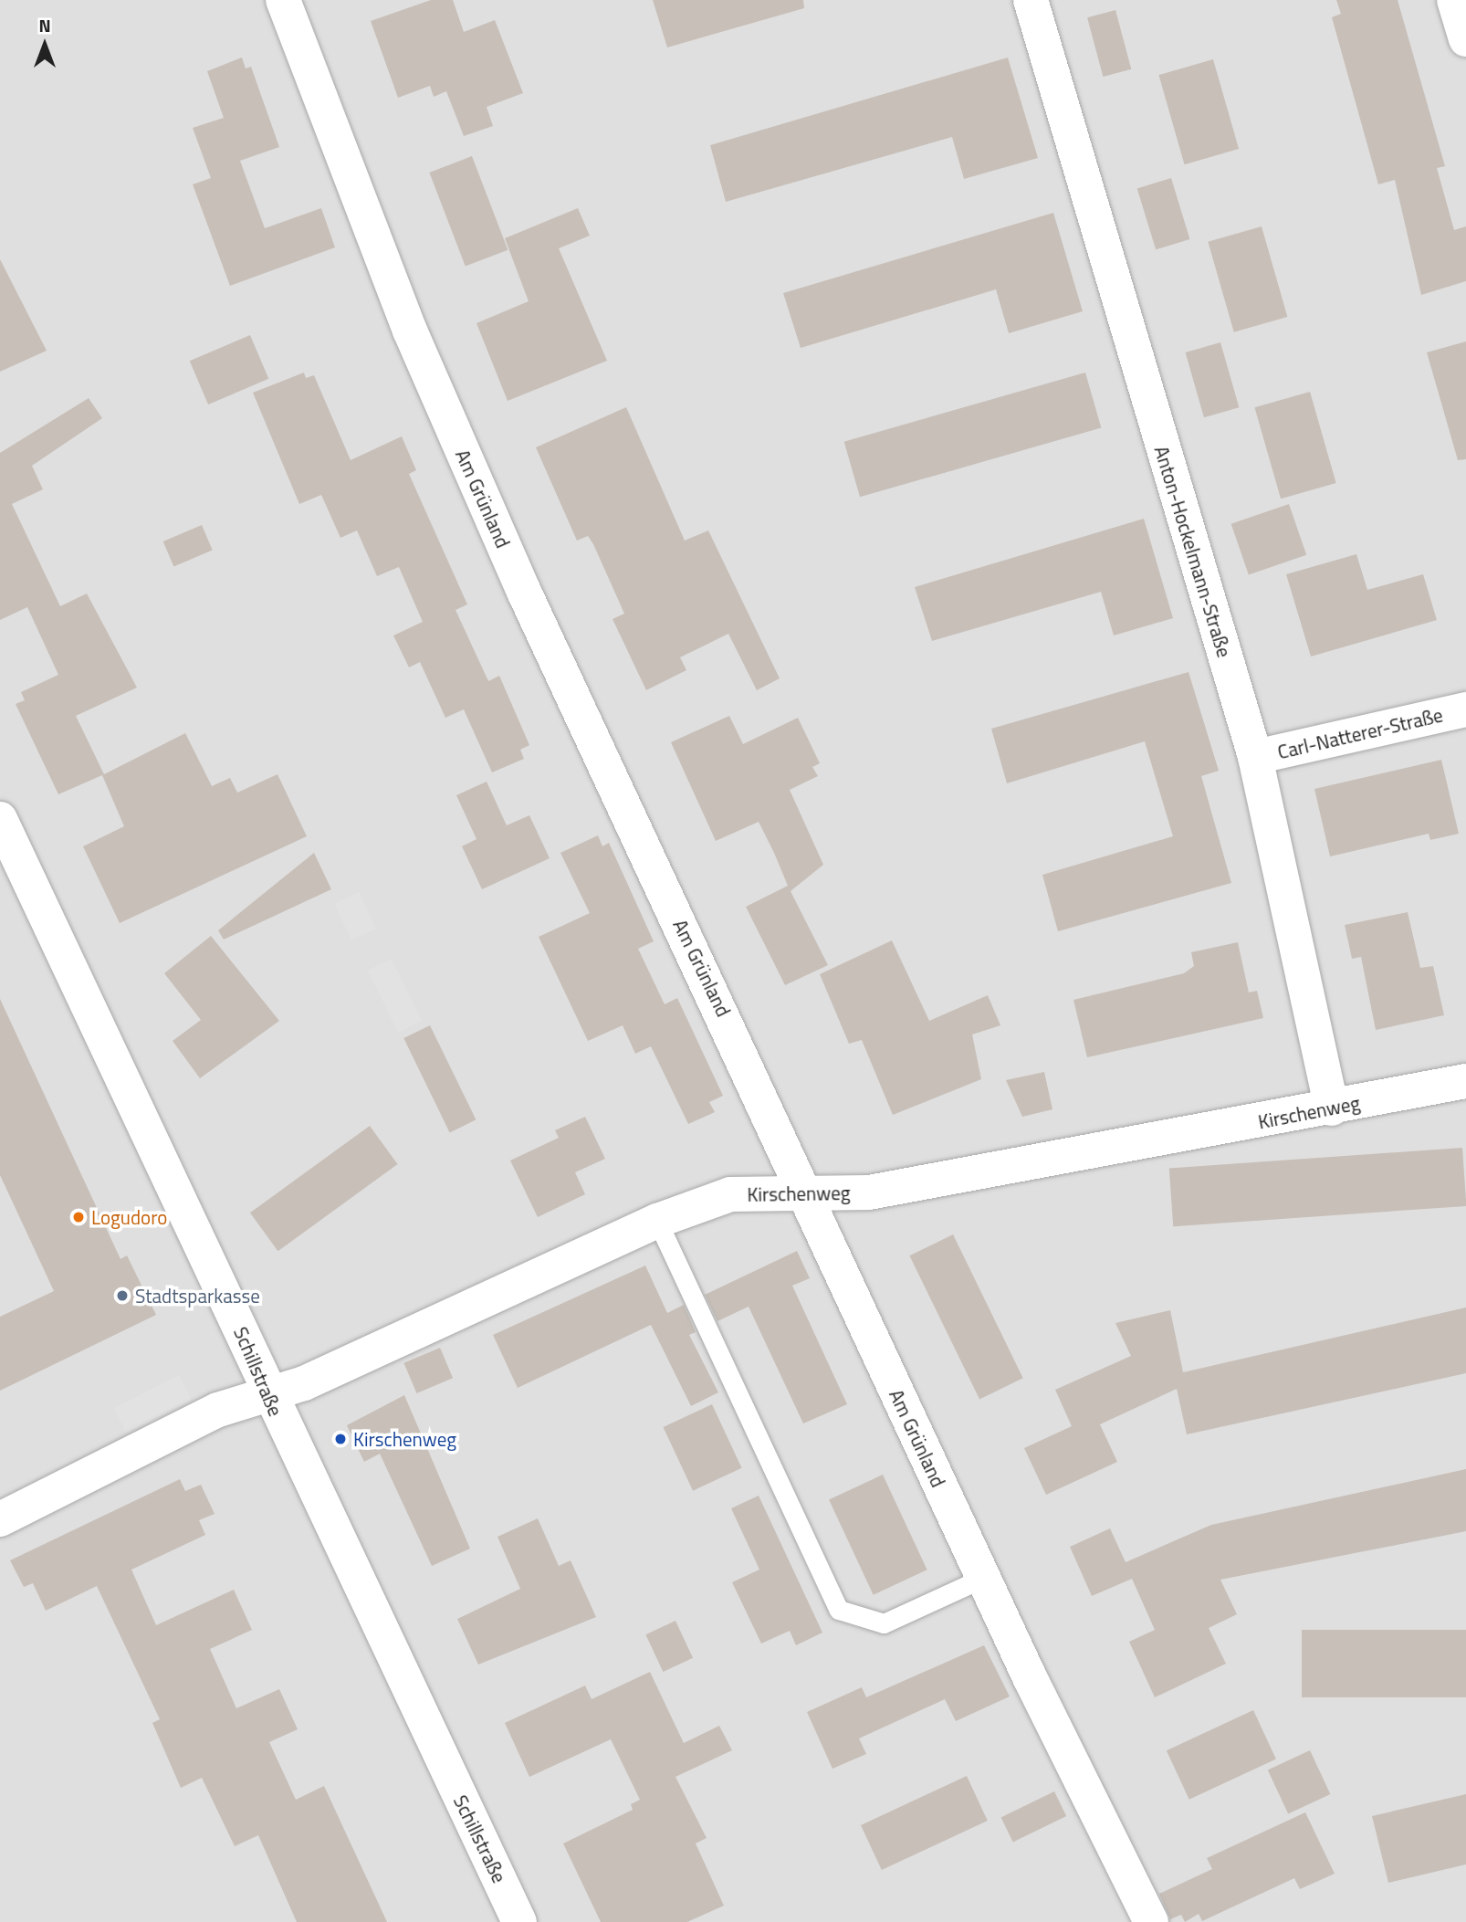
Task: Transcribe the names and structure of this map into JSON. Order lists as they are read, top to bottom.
{
  "streets": {
    "street": [
      "Am Grünland",
      "Anton-Hockelmann-Straße",
      "Carl-Natterer-Straße",
      "Kirschenweg",
      "Schillstraße"
    ]
  },
  "crossings": [
    ["Am Grünland", "Kirschenweg"],
    ["Anton-Hockelmann-Straße", "Carl-Natterer-Straße"],
    ["Anton-Hockelmann-Straße", "Kirschenweg"],
    ["Kirschenweg", "Schillstraße"]
  ],
  "places": ["Logudoro", "Stadtsparkasse", "Kirschenweg"],
  "north": "top"
}
